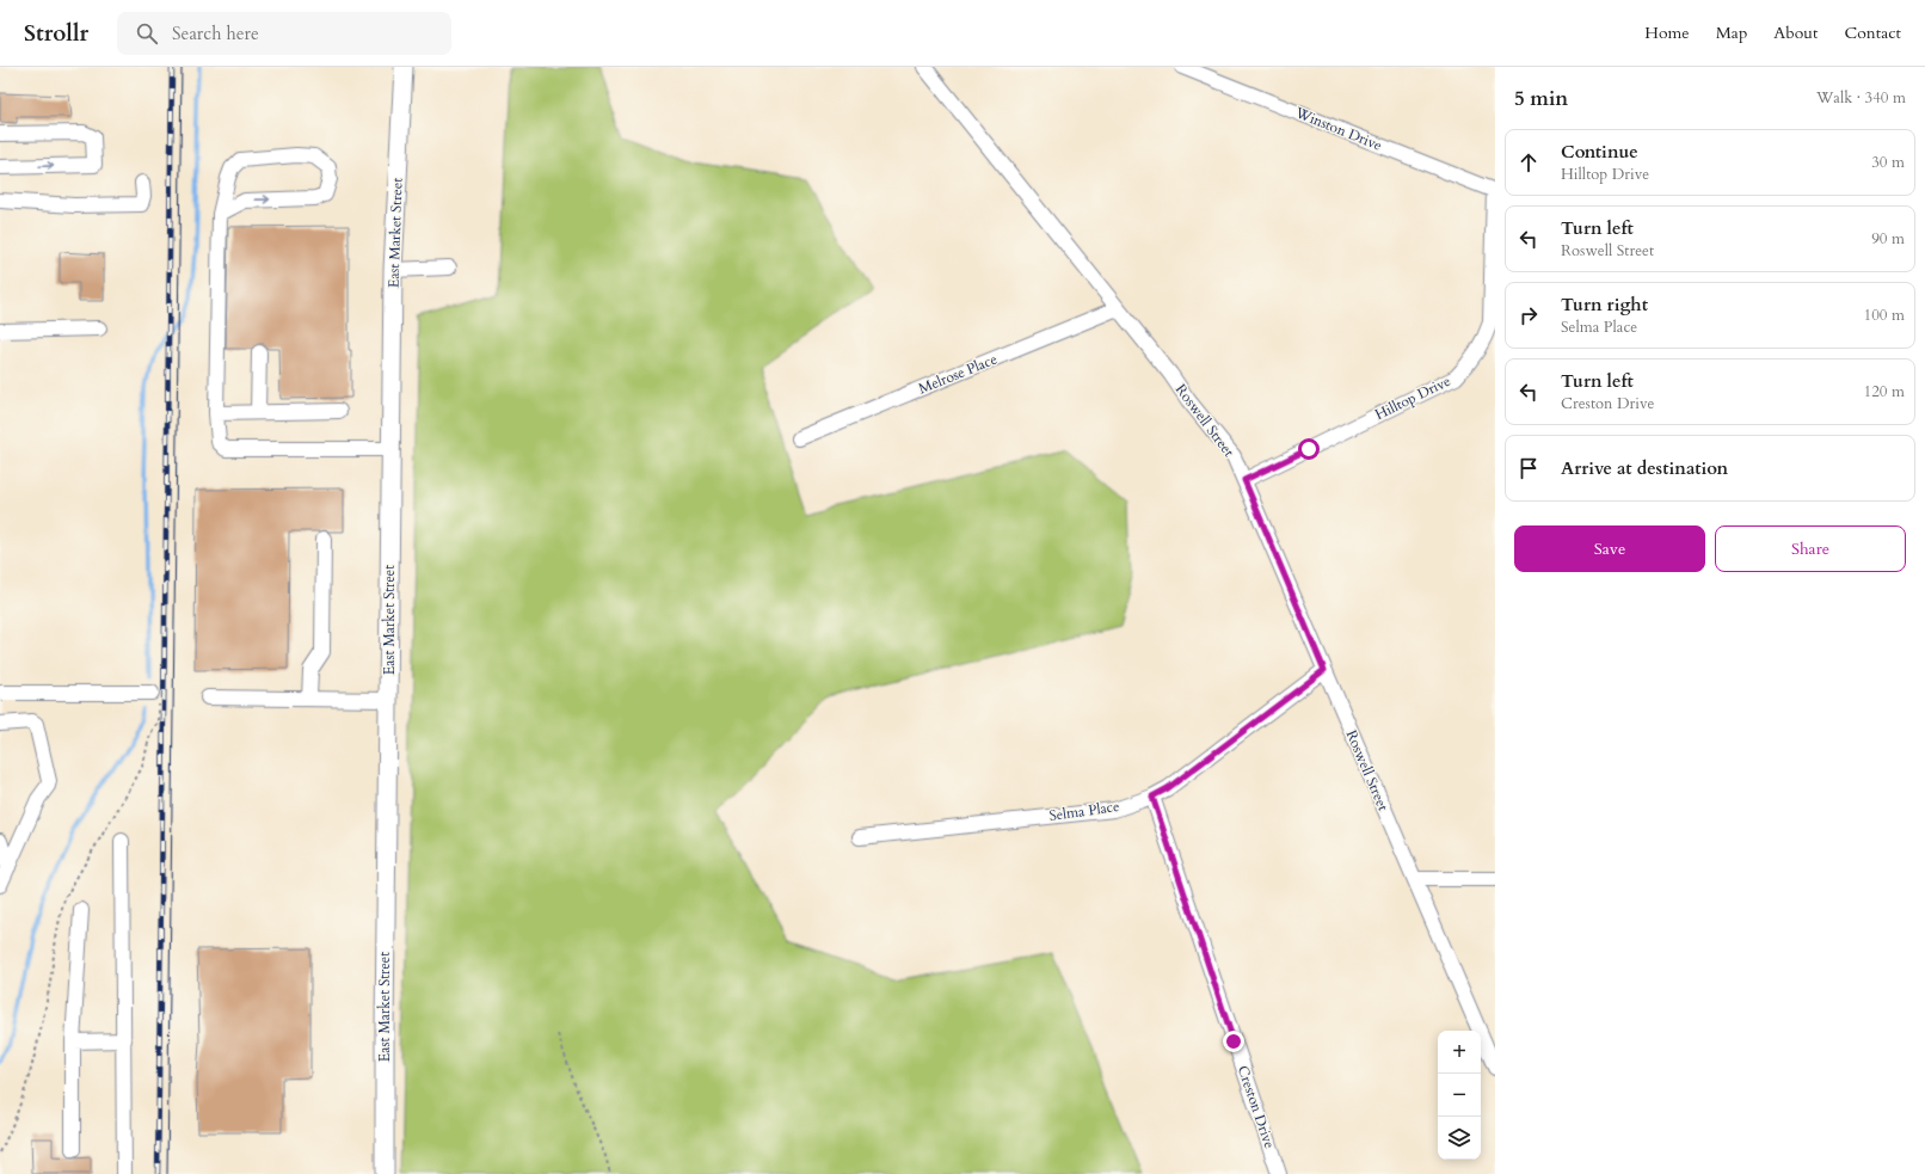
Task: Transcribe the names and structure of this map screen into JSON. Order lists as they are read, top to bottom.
{
  "streets": {
    "main road": ["East Market Street"],
    "street": [
      "Winston Drive",
      "Melrose Place",
      "Hilltop Drive",
      "Roswell Street",
      "Selma Place",
      "Creston Drive"
    ]
  },
  "crossings": [
    ["Winston Drive", "Hilltop Drive"],
    ["Melrose Place", "Roswell Street"],
    ["Hilltop Drive", "Roswell Street"],
    ["Roswell Street", "Selma Place"],
    ["Selma Place", "Creston Drive"]
  ],
  "page": {
    "header": "Strollr",
    "search": "Search here",
    "nav": [
      "Home",
      "Map",
      "About",
      "Contact"
    ],
    "heading": ["5 min", "Walk · 340 m"],
    "list": [
      ["Continue", "Hilltop Drive", "30 m"],
      ["Turn left", "Roswell Street", "90 m"],
      ["Turn right", "Selma Place", "100 m"],
      ["Turn left", "Creston Drive", "120 m"],
      "Arrive at destination"
    ],
    "buttons": ["Save", "Share"],
    "map_buttons": ["+", "−"]
  }
}
